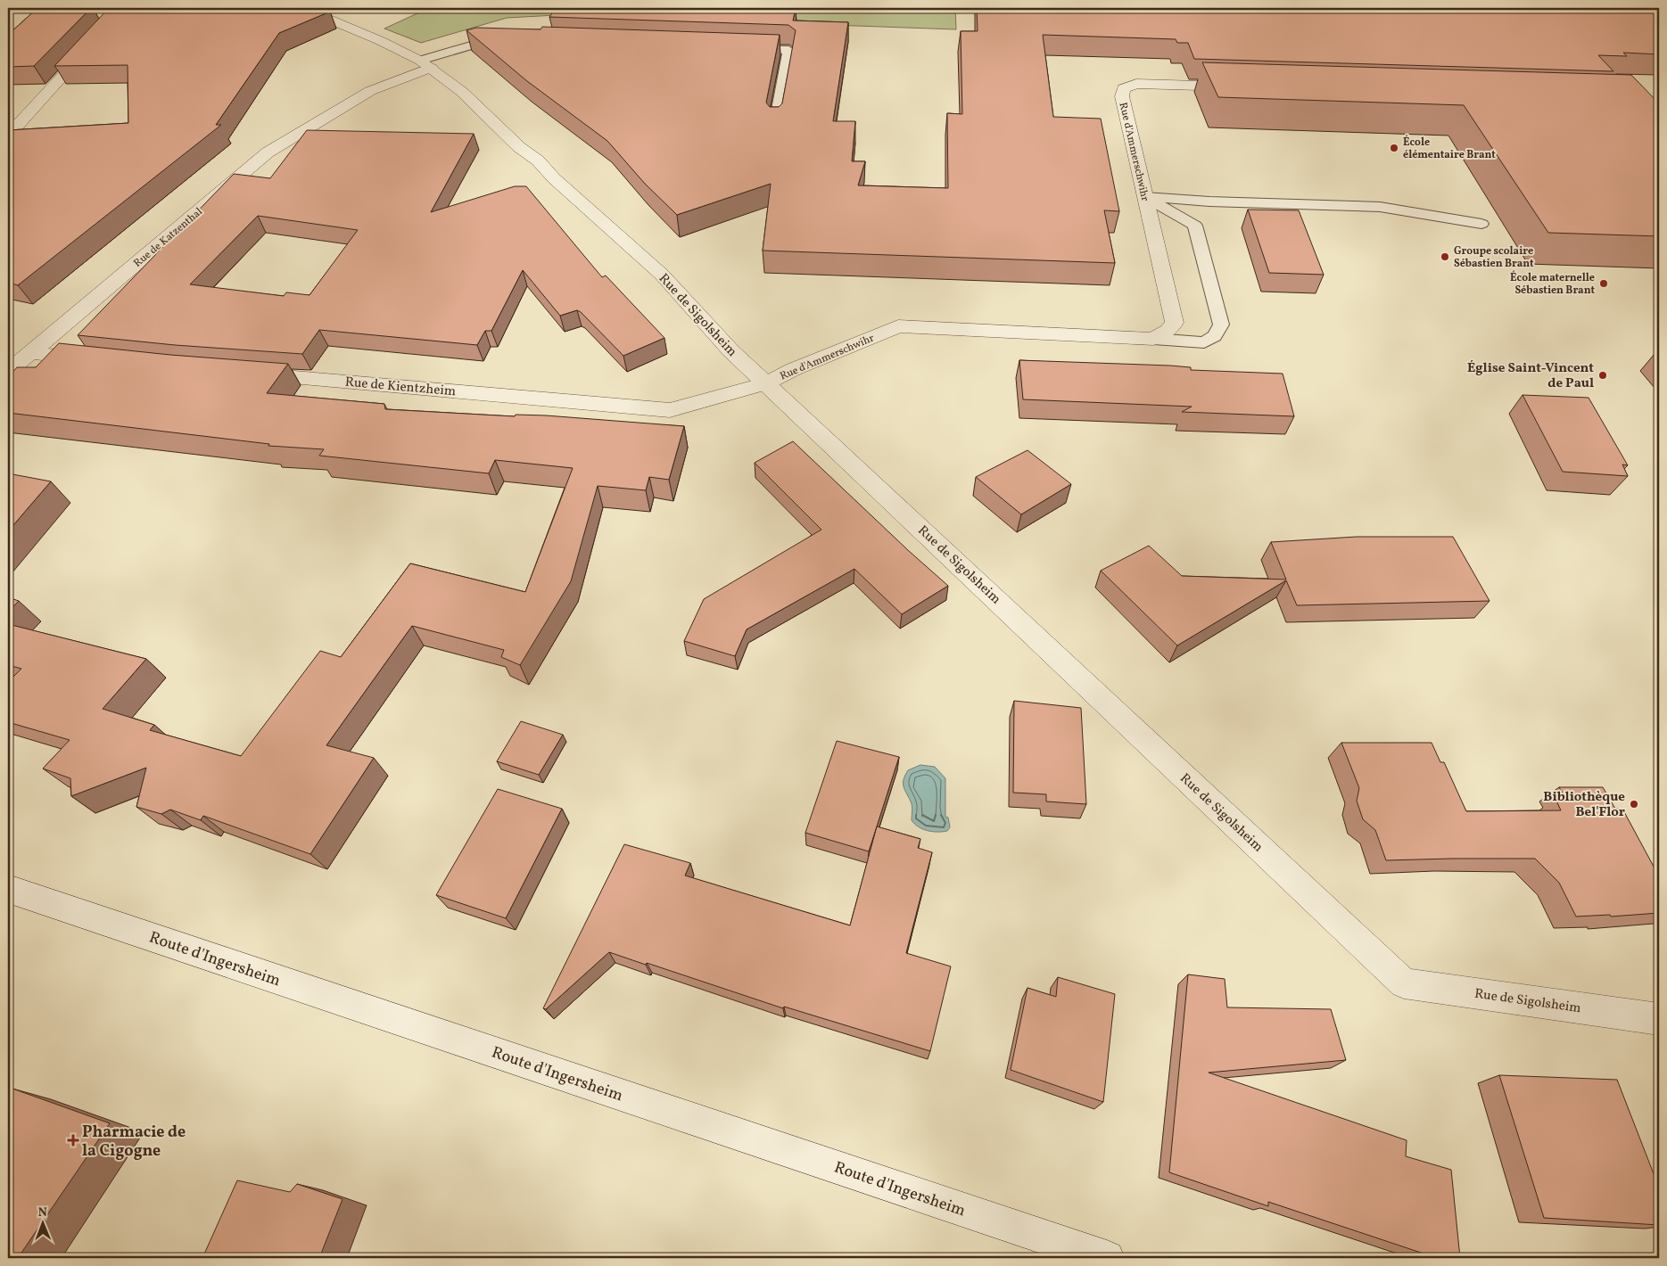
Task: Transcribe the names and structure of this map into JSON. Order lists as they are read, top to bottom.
{
  "streets": {
    "street": [
      "Rue d'Ammerschwihr",
      "Rue de Katzenthal",
      "Rue de Sigolsheim",
      "Rue de Kientzheim",
      "Route d'Ingersheim"
    ]
  },
  "crossings": [
    ["Rue d'Ammerschwihr", "Rue de Sigolsheim"],
    ["Rue d'Ammerschwihr", "Rue de Kientzheim"],
    ["Rue de Katzenthal", "Rue de Sigolsheim"],
    ["Rue de Sigolsheim", "Rue de Kientzheim"]
  ],
  "places": {
    "other": [
      "École élémentaire Brant",
      "Groupe scolaire Sébastien Brant",
      "École maternelle Sébastien Brant",
      "Église Saint-Vincent de Paul",
      "Bibliothèque Bel'Flor"
    ],
    "health": ["Pharmacie de la Cigogne"]
  },
  "north": "top"
}
